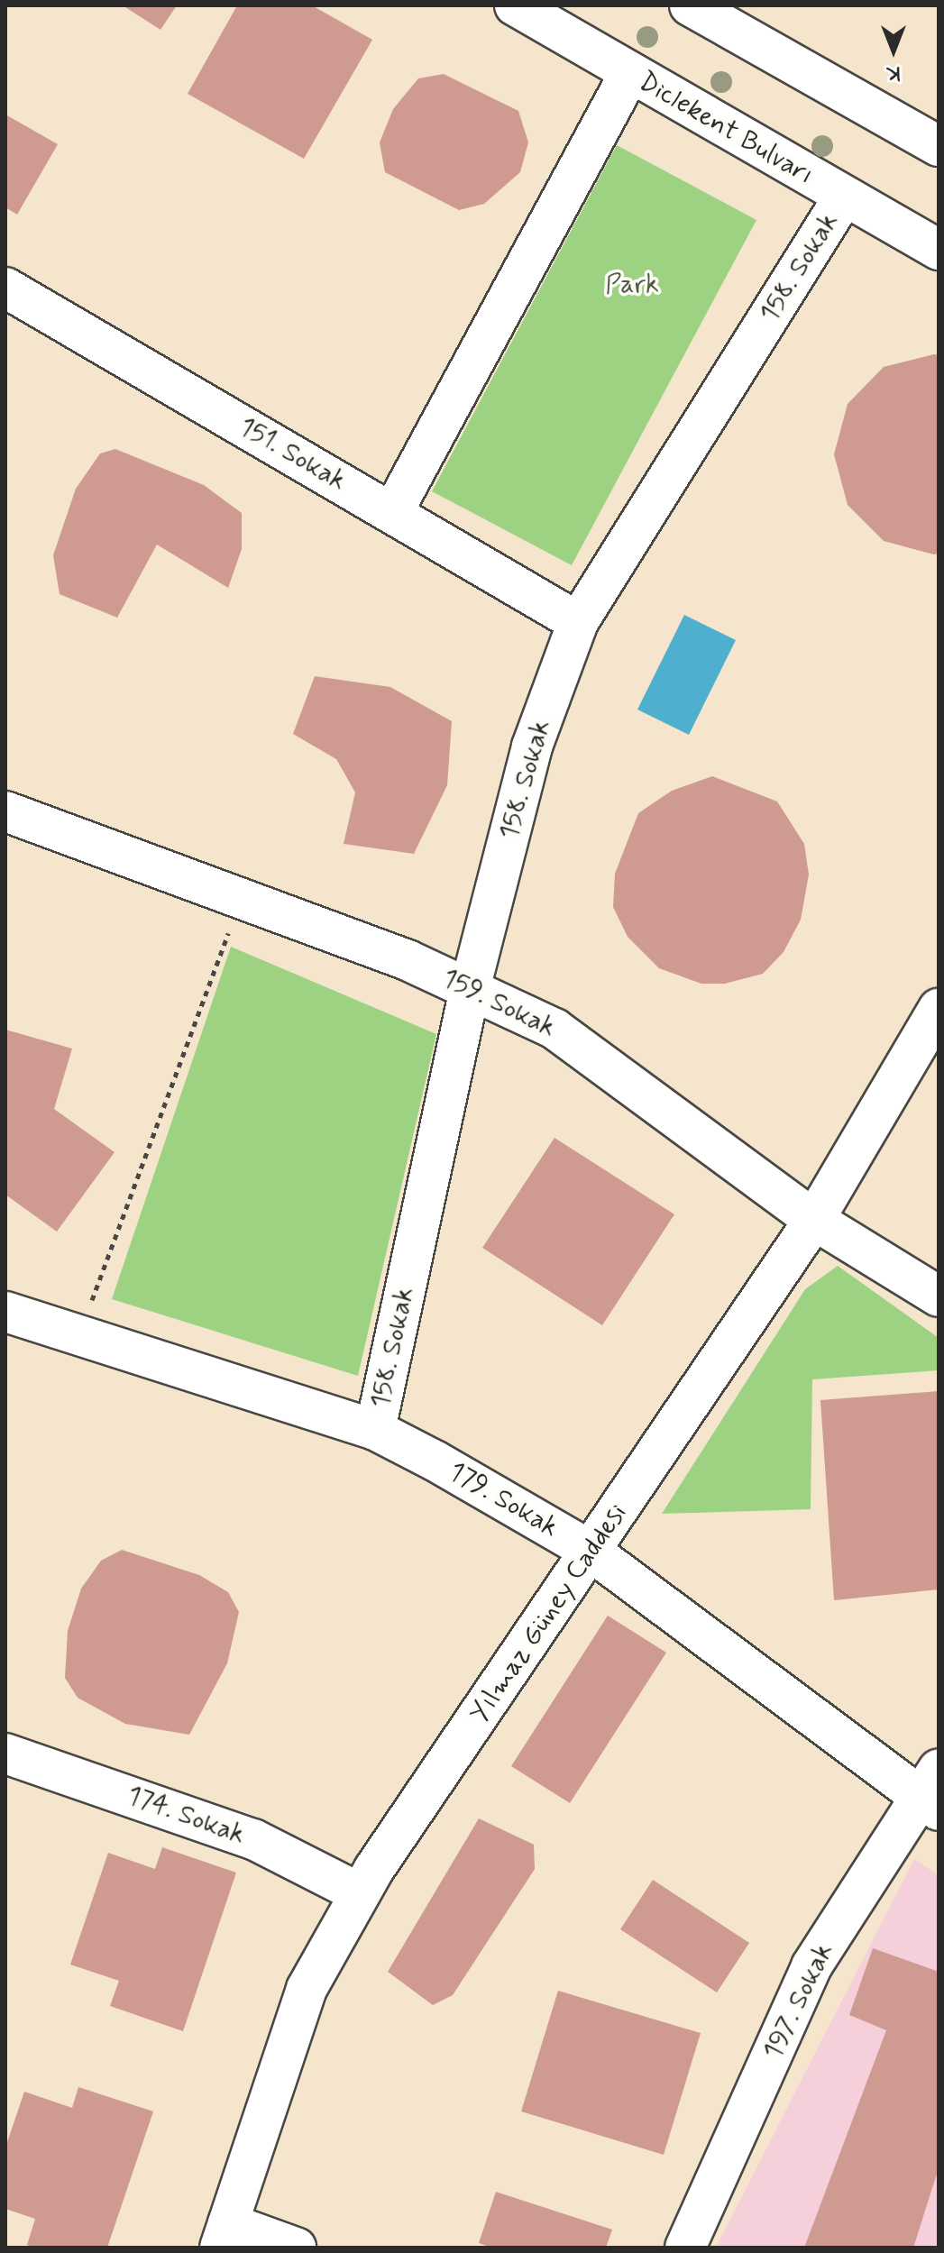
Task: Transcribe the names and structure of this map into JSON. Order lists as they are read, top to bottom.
{
  "streets": {
    "street": [
      "Diclekent Bulvarı",
      "158. Sokak",
      "151. Sokak",
      "159. Sokak",
      "179. Sokak",
      "Yılmaz Güney Caddesi",
      "174. Sokak",
      "197. Sokak"
    ]
  },
  "crossings": [
    ["Diclekent Bulvarı", "158. Sokak"],
    ["158. Sokak", "151. Sokak"],
    ["158. Sokak", "159. Sokak"],
    ["158. Sokak", "179. Sokak"],
    ["159. Sokak", "Yılmaz Güney Caddesi"],
    ["179. Sokak", "Yılmaz Güney Caddesi"],
    ["179. Sokak", "197. Sokak"],
    ["Yılmaz Güney Caddesi", "174. Sokak"]
  ],
  "parks": ["Park"],
  "north": "bottom"
}
